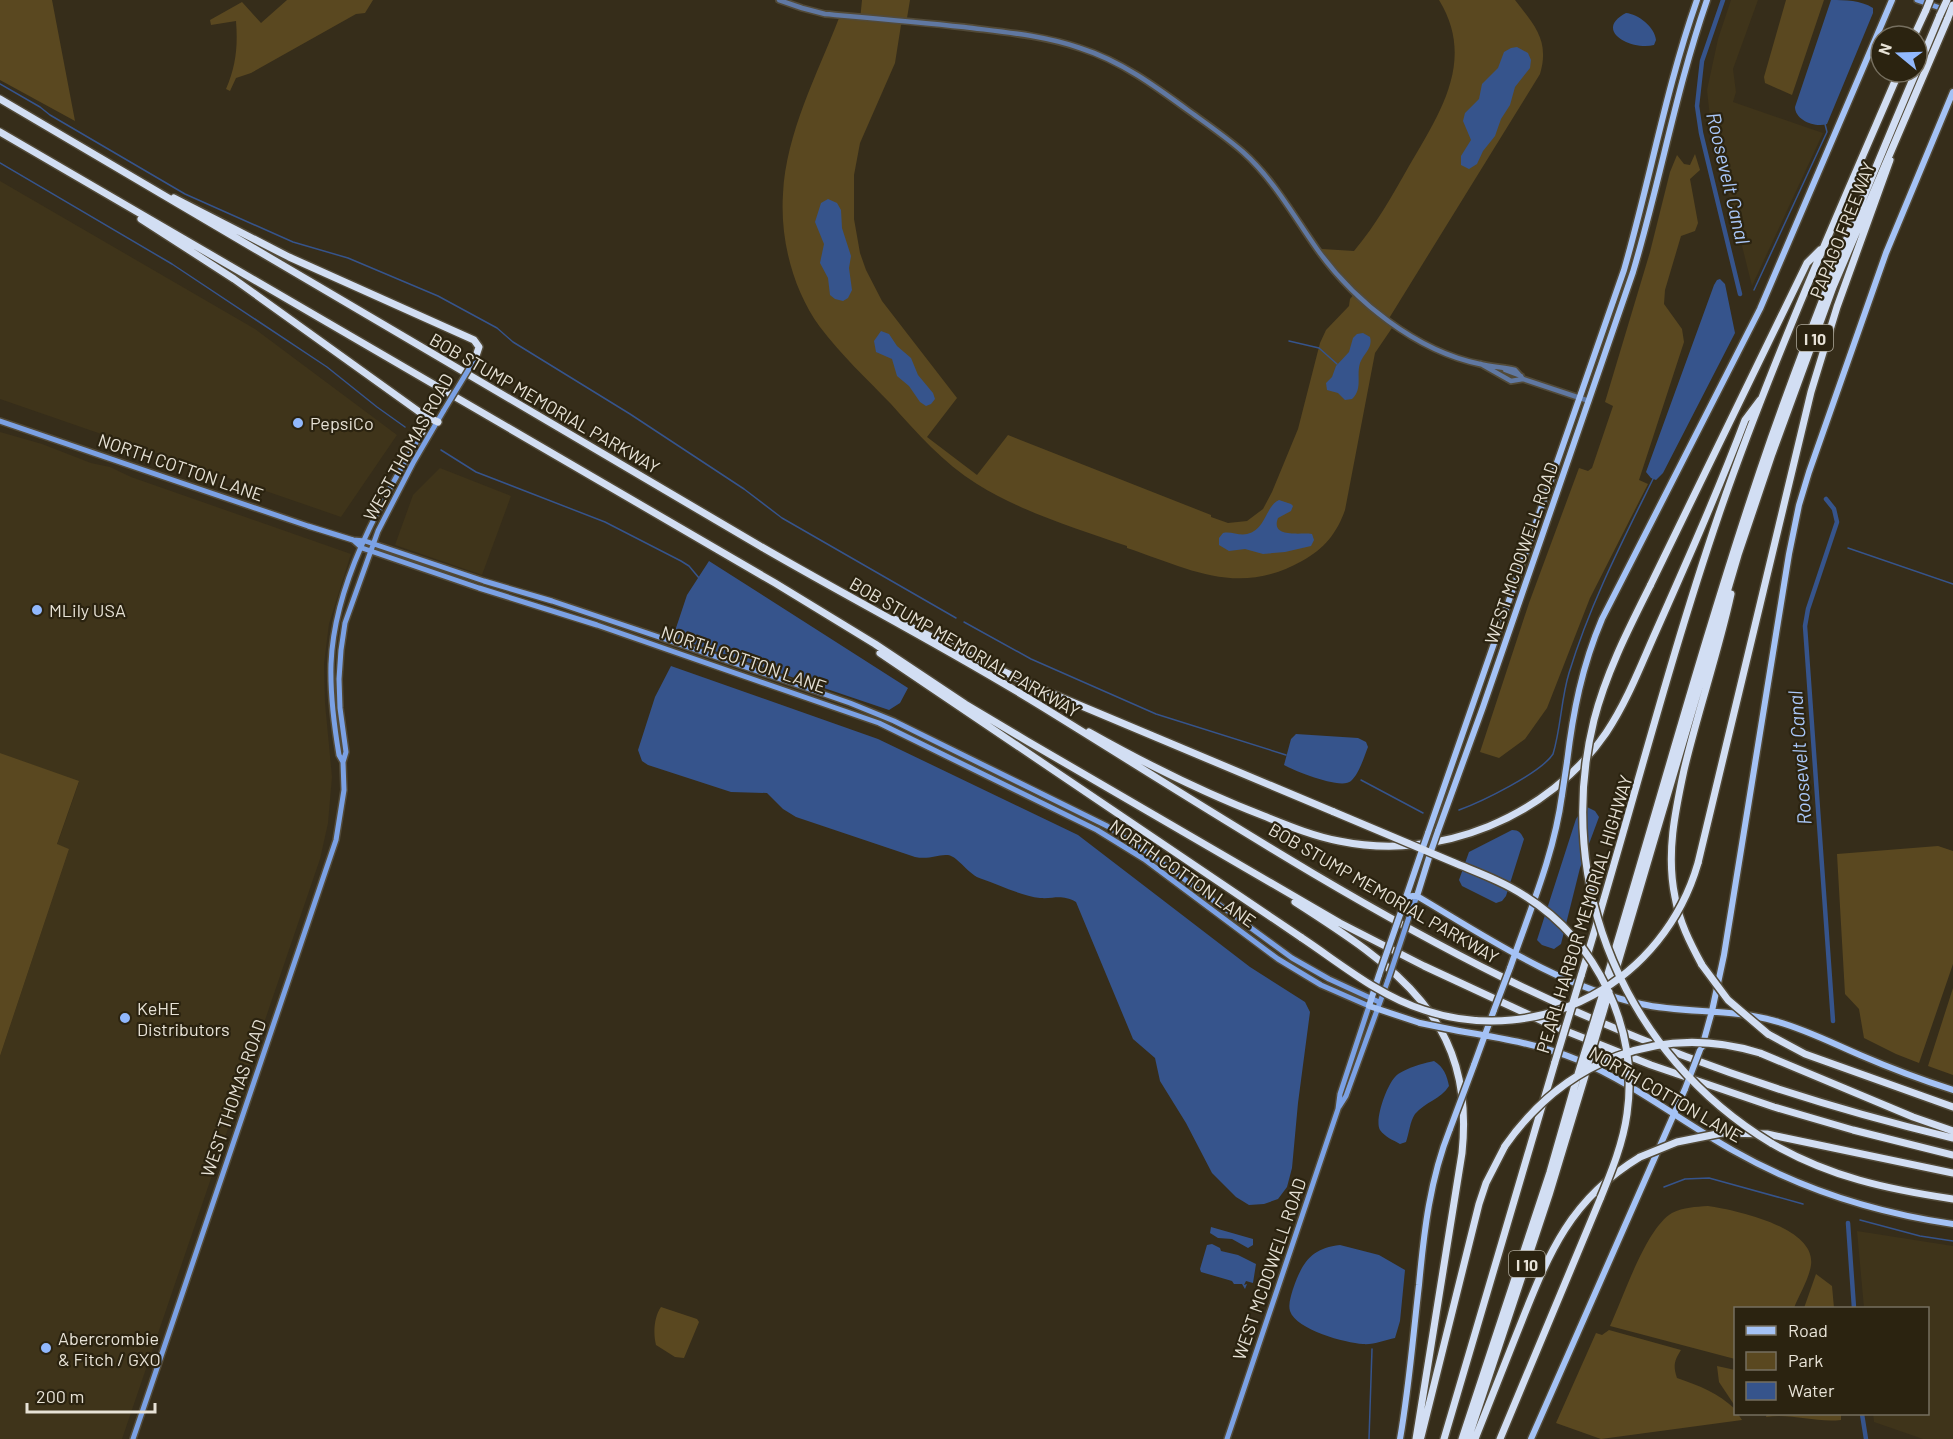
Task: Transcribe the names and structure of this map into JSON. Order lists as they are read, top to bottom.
{
  "streets": {
    "highway": [
      "PAPAGO FREEWAY",
      "I 10",
      "BOB STUMP MEMORIAL PARKWAY",
      "PEARL HARBOR MEMORIAL HIGHWAY"
    ],
    "main road": ["WEST THOMAS ROAD", "NORTH COTTON LANE", "WEST MCDOWELL ROAD"]
  },
  "crossings": [
    ["PAPAGO FREEWAY", "I 10"],
    ["PAPAGO FREEWAY", "PEARL HARBOR MEMORIAL HIGHWAY"],
    ["WEST THOMAS ROAD", "NORTH COTTON LANE"],
    ["NORTH COTTON LANE", "WEST MCDOWELL ROAD"]
  ],
  "water": ["Roosevelt Canal"],
  "places": [
    "PepsiCo",
    "MLily USA",
    "KeHE Distributors",
    "Abercrombie & Fitch / GXO"
  ],
  "legend": ["Road", "Park", "Water"],
  "scale_bar": "200 m",
  "north": "left"
}
